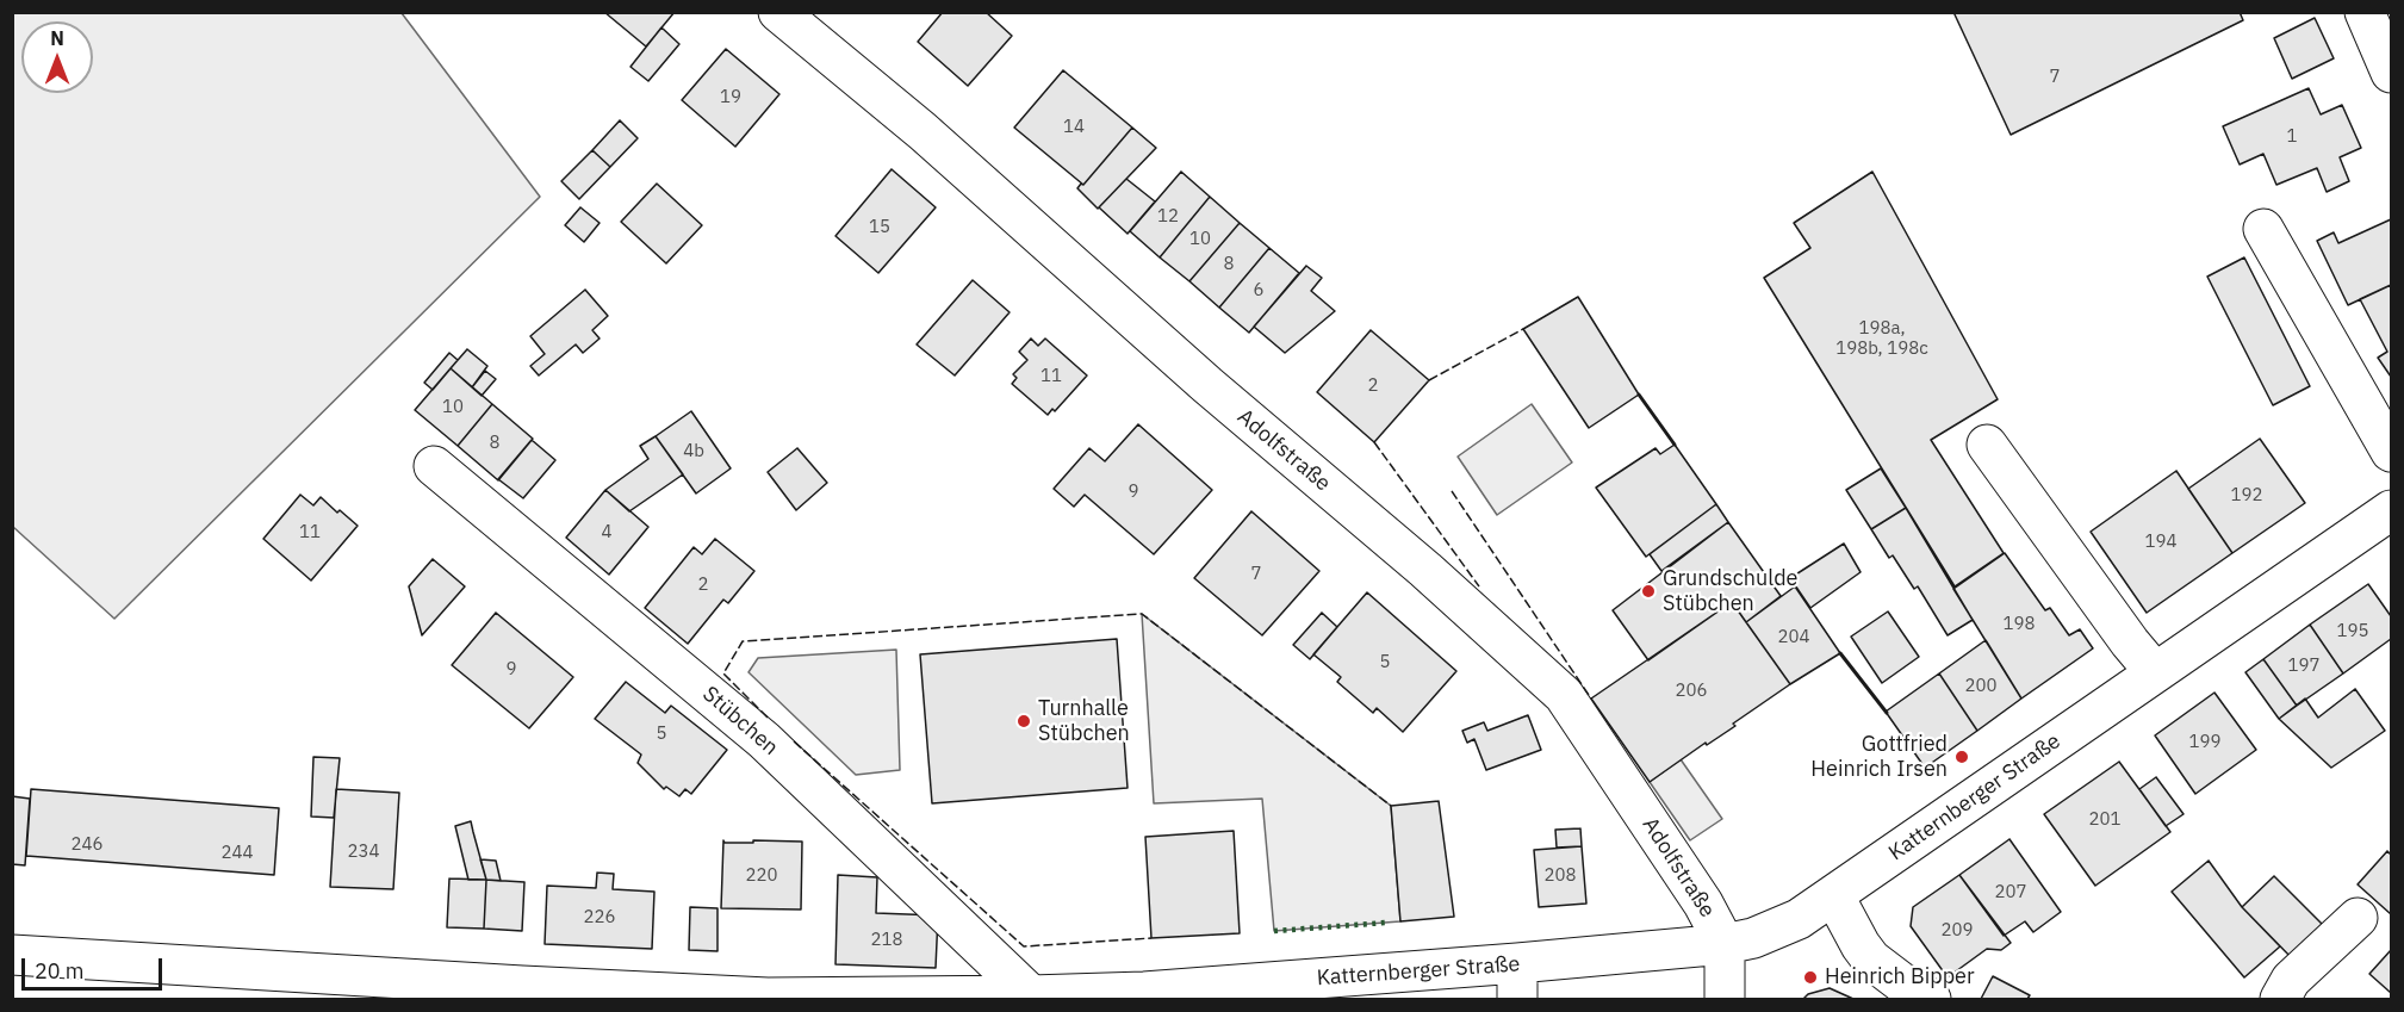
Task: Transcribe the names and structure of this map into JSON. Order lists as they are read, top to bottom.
{
  "streets": {
    "street": ["Adolfstraße", "Stübchen", "Katternberger Straße"]
  },
  "crossings": [
    ["Adolfstraße", "Katternberger Straße"],
    ["Stübchen", "Katternberger Straße"]
  ],
  "places": [
    "Grundschulde Stübchen",
    "Turnhalle Stübchen",
    "Gottfried Heinrich Irsen",
    "Heinrich Bipper"
  ],
  "house_numbers": [
    "7",
    "19",
    "14",
    "1",
    "12",
    "15",
    "10",
    "8",
    "6",
    "198a, 198b, 198c",
    "11",
    "2",
    "10",
    "8",
    "4b",
    "9",
    "192",
    "11",
    "4",
    "194",
    "7",
    "2",
    "198",
    "195",
    "204",
    "5",
    "197",
    "9",
    "200",
    "206",
    "5",
    "199",
    "201",
    "246",
    "234",
    "244",
    "220",
    "208",
    "207",
    "226",
    "209",
    "218"
  ],
  "scale_bar": "20 m",
  "north": "top"
}
